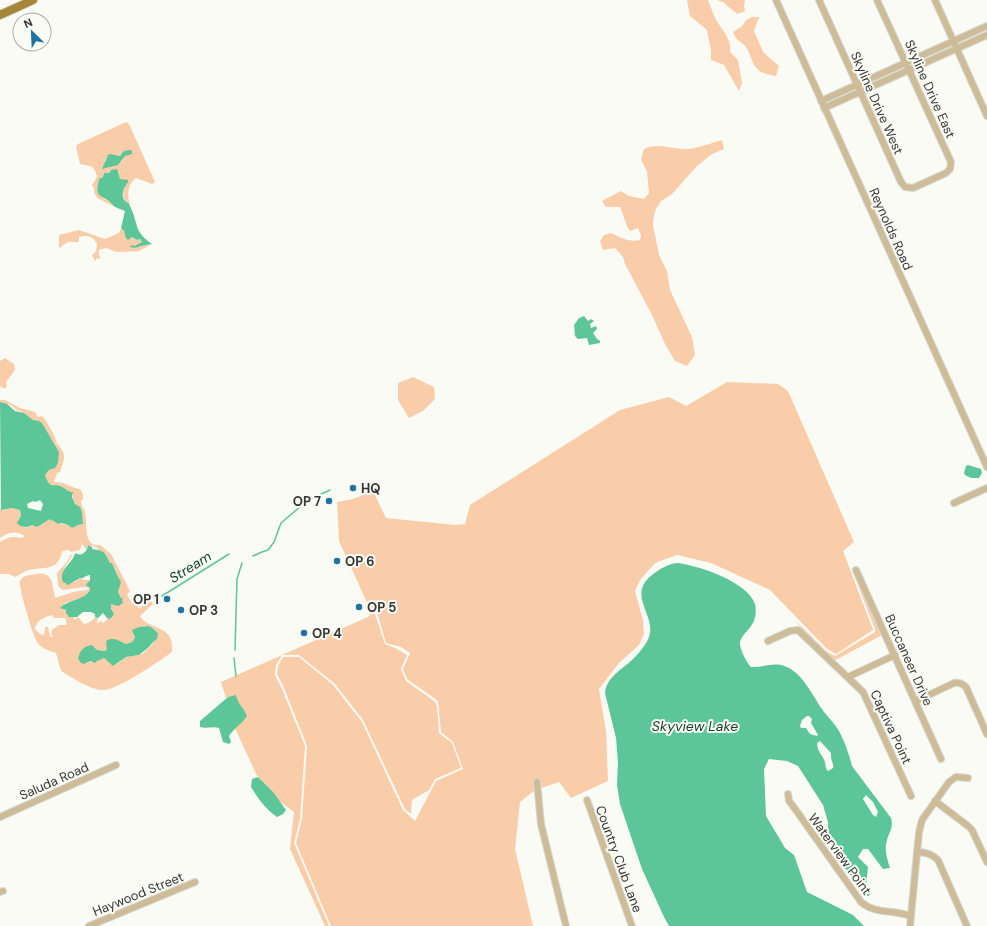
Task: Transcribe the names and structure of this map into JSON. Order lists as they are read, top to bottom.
{
  "streets": {
    "street": [
      "Skyline Drive East",
      "Skyline Drive West",
      "Reynolds Road",
      "Buccaneer Drive",
      "Captiva Point",
      "Saluda Road",
      "Waterview Point",
      "Country Club Lane",
      "Haywood Street"
    ]
  },
  "crossings": [
    ["Skyline Drive East", "Skyline Drive West"]
  ],
  "water": ["Stream", "Skyview Lake"],
  "places": [
    "HQ",
    "OP 7",
    "OP 6",
    "OP 1",
    "OP 5",
    "OP 3",
    "OP 4"
  ],
  "north": "top left"
}
